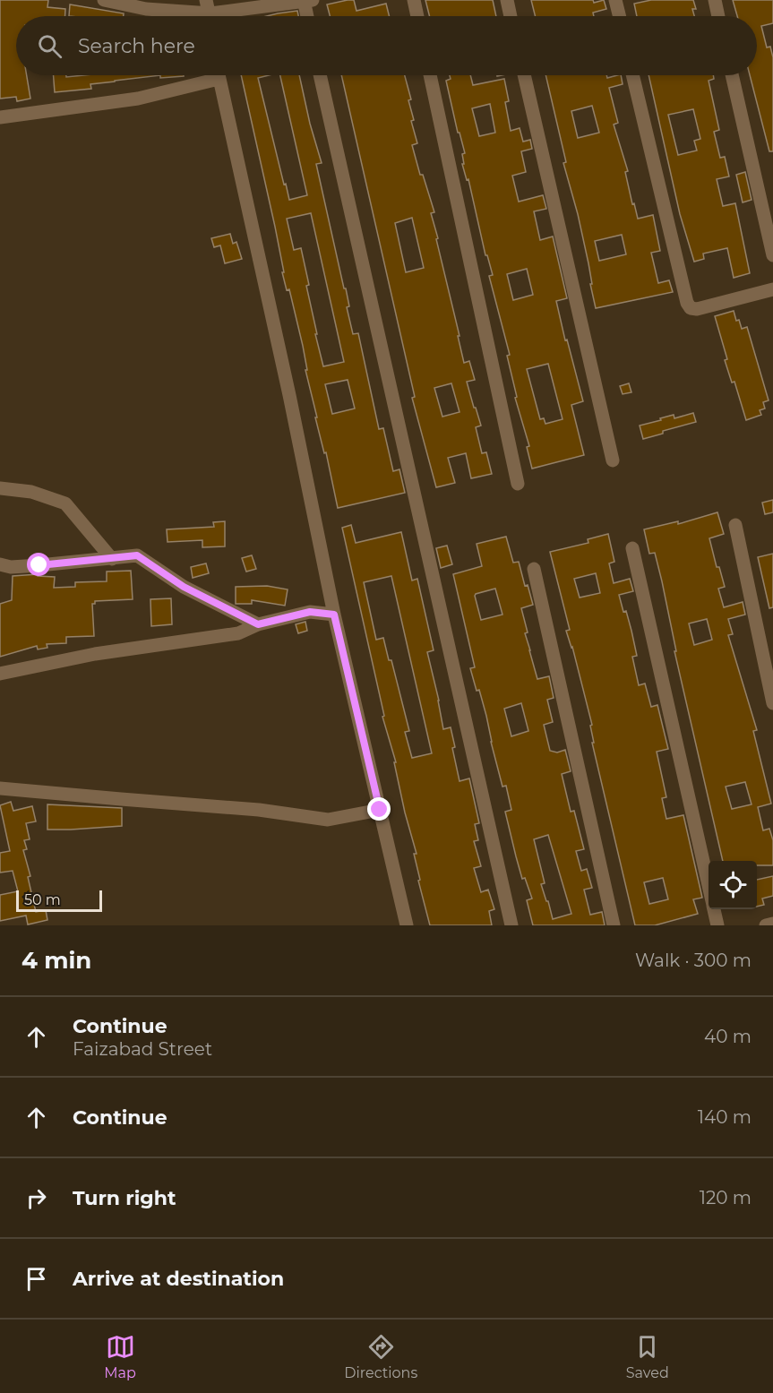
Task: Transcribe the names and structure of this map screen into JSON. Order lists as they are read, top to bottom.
{
  "scale_bar": "50 m",
  "page": {
    "search": "Search here",
    "scale": "50 m",
    "heading": ["4 min", "Walk · 300 m"],
    "list": [
      ["Continue", "Faizabad Street", "40 m"],
      ["Continue", "140 m"],
      ["Turn right", "120 m"],
      "Arrive at destination"
    ],
    "nav": ["Map", "Directions", "Saved"]
  }
}
